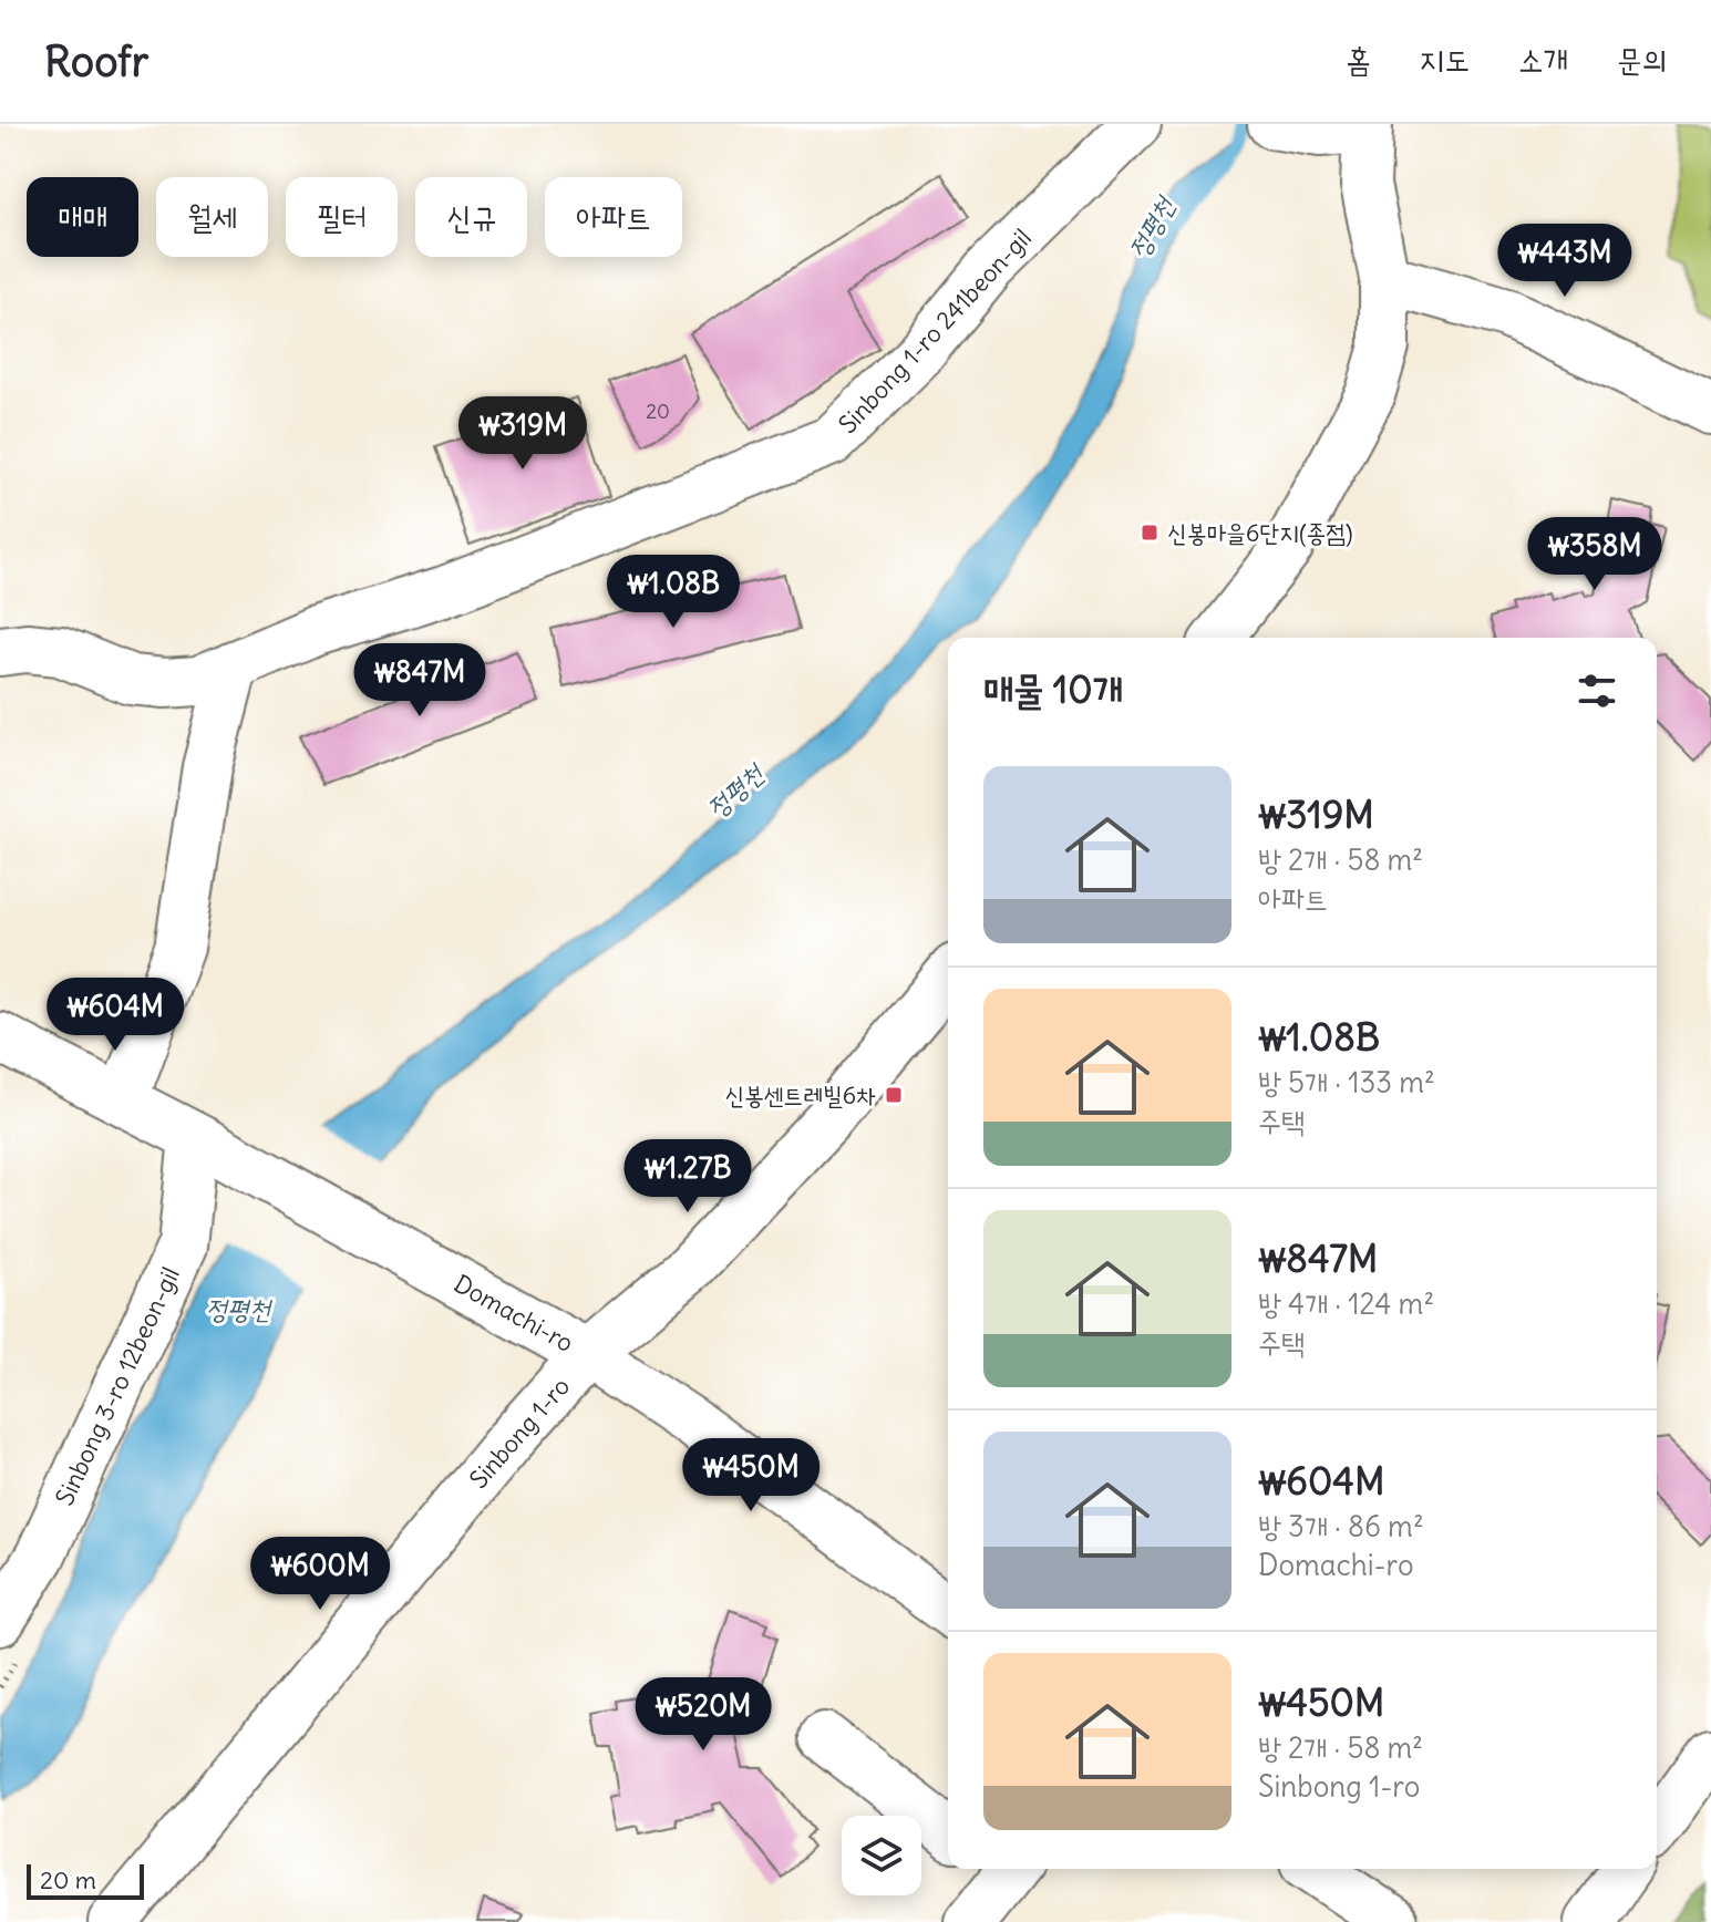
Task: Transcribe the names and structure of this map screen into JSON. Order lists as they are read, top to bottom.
{
  "streets": {
    "street": [
      "Sinbong 1-ro 241beon-gil",
      "Domachi-ro",
      "Sinbong 3-ro 12beon-gil",
      "Sinbong 1-ro"
    ]
  },
  "crossings": [
    ["Domachi-ro", "Sinbong 3-ro 12beon-gil"],
    ["Domachi-ro", "Sinbong 1-ro"]
  ],
  "water": ["정평천"],
  "places": {
    "transit": ["신봉마을6단지(종점)", "신봉센트레빌6차"]
  },
  "house_numbers": ["20"],
  "scale_bar": "20 m",
  "page": {
    "header": "Roofr",
    "nav": [
      "홈",
      "지도",
      "소개",
      "문의"
    ],
    "chip": [
      "매매",
      "월세",
      "필터",
      "신규",
      "아파트"
    ],
    "price": [
      "₩443M",
      "₩319M",
      "₩358M",
      "₩1.08B",
      "₩847M",
      "₩604M",
      "₩1.27B",
      "₩450M",
      "₩600M",
      "₩520M"
    ],
    "heading": "매물 10개",
    "list": [
      {
        "name": "₩319M",
        "note": "방 2개 · 58 m² · 아파트"
      },
      {
        "name": "₩1.08B",
        "note": "방 5개 · 133 m² · 주택"
      },
      {
        "name": "₩847M",
        "note": "방 4개 · 124 m² · 주택"
      },
      {
        "name": "₩604M",
        "note": "방 3개 · 86 m² · Domachi-ro"
      },
      {
        "name": "₩450M",
        "note": "방 2개 · 58 m² · Sinbong 1-ro"
      }
    ],
    "scale": "20 m"
  }
}
